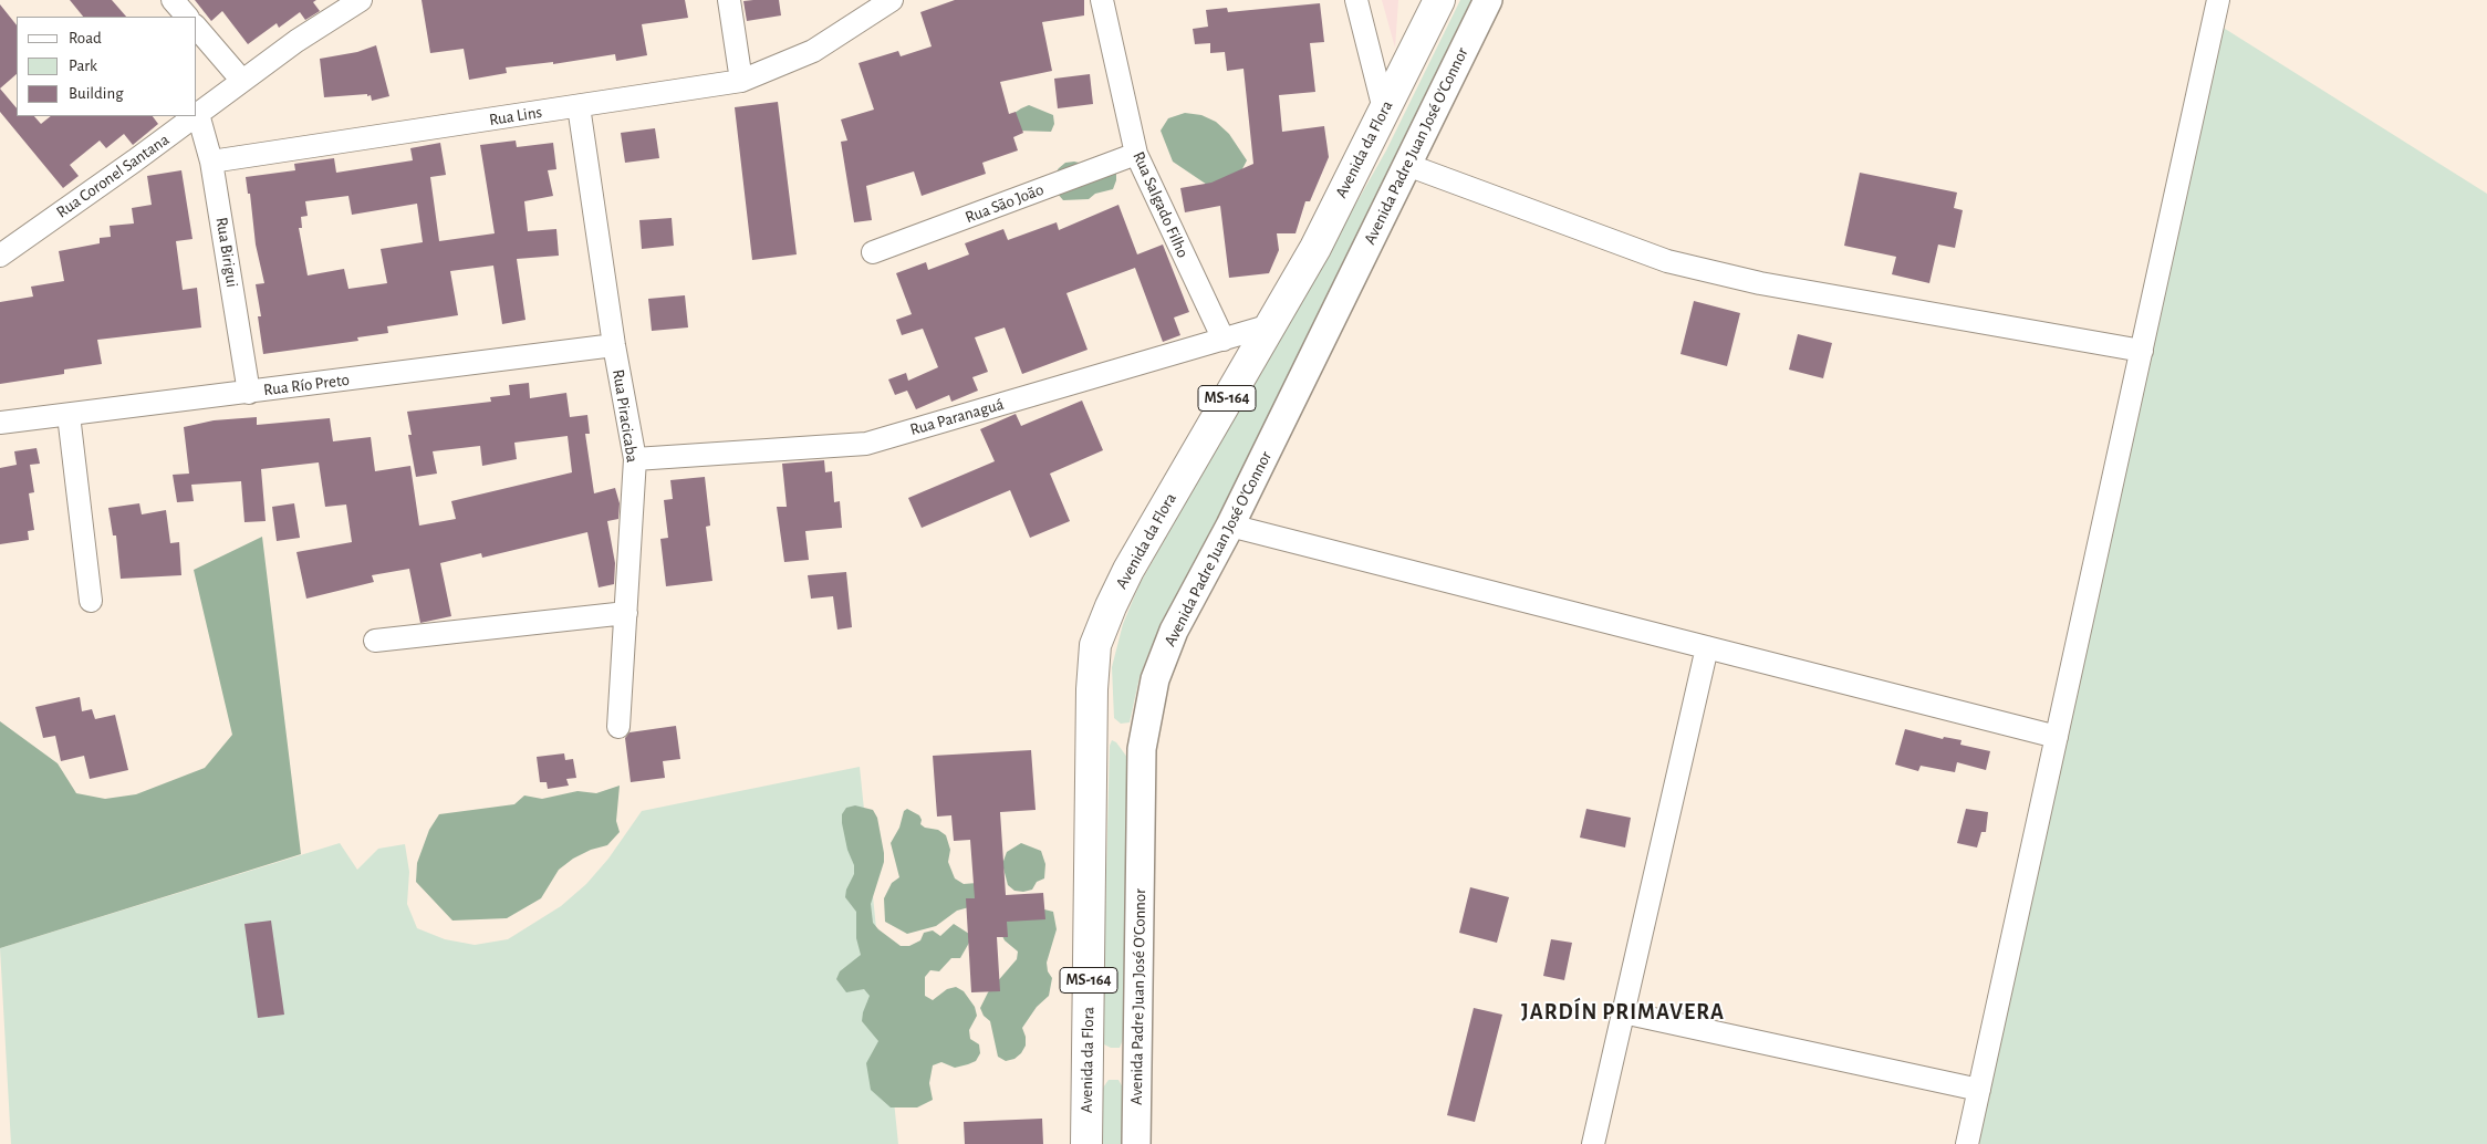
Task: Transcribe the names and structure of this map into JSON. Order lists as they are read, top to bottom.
{
  "streets": {
    "main road": ["Avenida da Flora", "MS-164"],
    "street": [
      "Rua Lins",
      "Avenida Padre Juan José O'Connor",
      "Rua Coronel Santana",
      "Rua São João",
      "Rua Salgado Filho",
      "Rua Birigui",
      "Rua Río Preto",
      "Rua Piracicaba",
      "Rua Paranaguá"
    ]
  },
  "crossings": [
    ["Rua Lins", "Rua Birigui"],
    ["Rua Lins", "Rua Piracicaba"],
    ["Avenida da Flora", "Rua Paranaguá"],
    ["Rua Coronel Santana", "Rua Birigui"],
    ["Rua São João", "Rua Salgado Filho"],
    ["Rua Salgado Filho", "Rua Paranaguá"],
    ["Rua Birigui", "Rua Río Preto"],
    ["Rua Río Preto", "Rua Piracicaba"],
    ["Rua Piracicaba", "Rua Paranaguá"]
  ],
  "districts": ["JARDÍN PRIMAVERA"],
  "legend": ["Road", "Park", "Building"]
}
